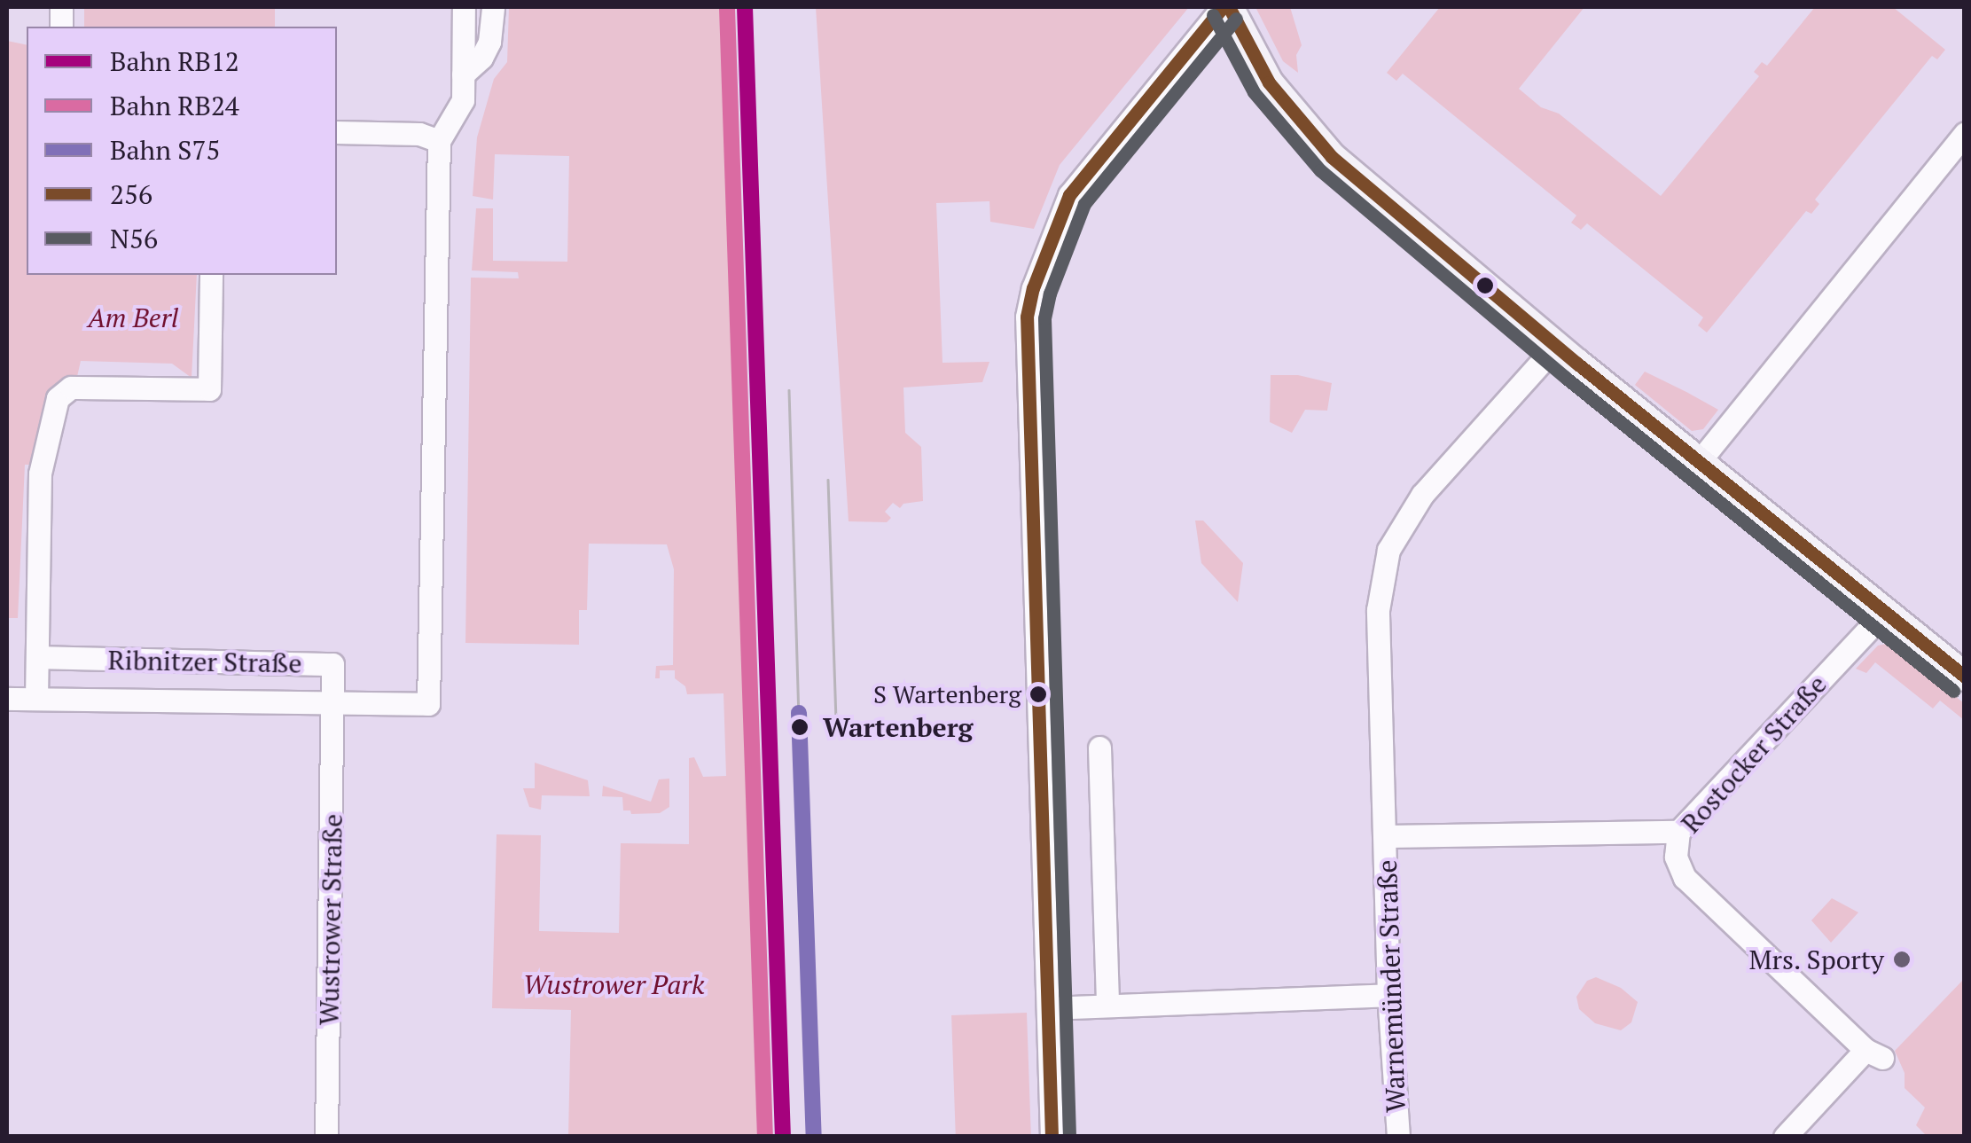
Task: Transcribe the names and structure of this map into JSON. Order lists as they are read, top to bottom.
{
  "streets": {
    "street": [
      "Ribnitzer Straße",
      "Rostocker Straße",
      "Wustrower Straße",
      "Warnemünder Straße"
    ]
  },
  "crossings": [
    ["Ribnitzer Straße", "Wustrower Straße"],
    ["Rostocker Straße", "Warnemünder Straße"]
  ],
  "parks": ["Am Berl", "Wustrower Park"],
  "places": ["S Wartenberg", "Wartenberg", "Mrs. Sporty"],
  "lines": [
    "rail line RB12",
    "transit line 256",
    "rail line RB24",
    "transit line N56",
    "rail line S75"
  ],
  "legend": [
    "Bahn RB12",
    "Bahn RB24",
    "Bahn S75",
    "256",
    "N56"
  ]
}
